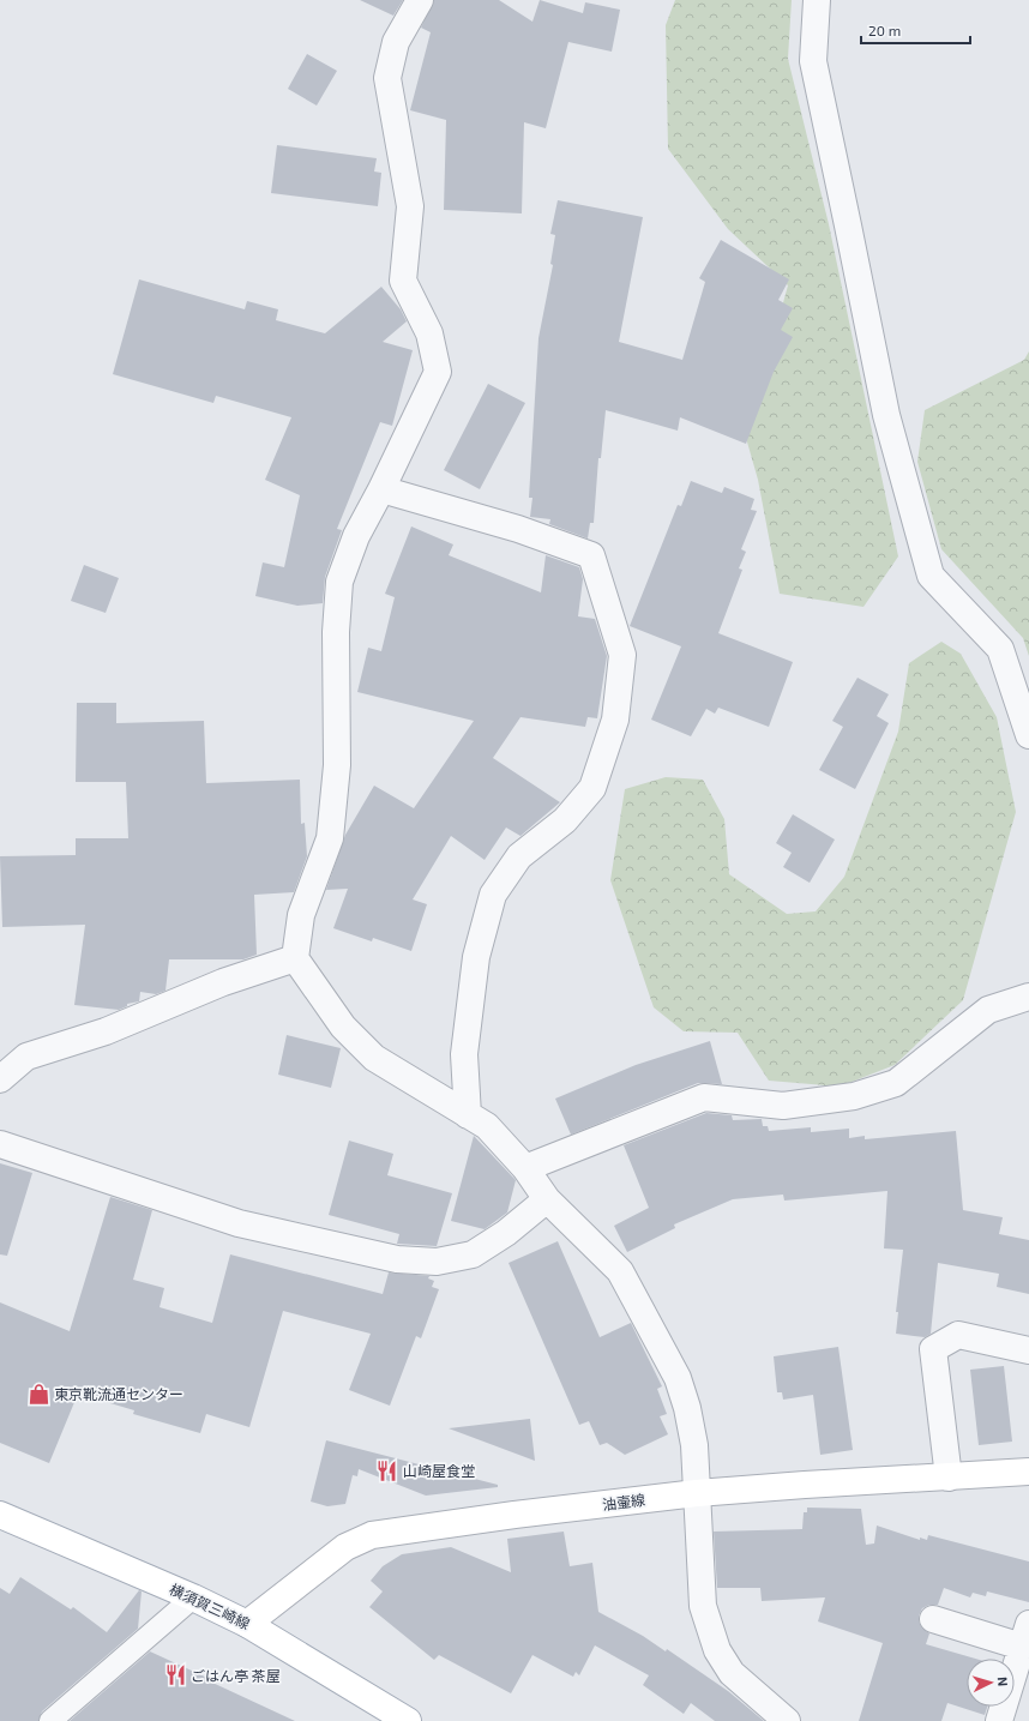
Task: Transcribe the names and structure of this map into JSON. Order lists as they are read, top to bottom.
{
  "streets": {
    "main road": ["油壷線", "横須賀三崎線"]
  },
  "crossings": [
    ["油壷線", "横須賀三崎線"]
  ],
  "places": {
    "shop": ["東京靴流通センター"],
    "restaurant": ["山崎屋食堂", "ごはん亭 茶屋"]
  },
  "scale_bar": "20 m",
  "north": "right"
}
